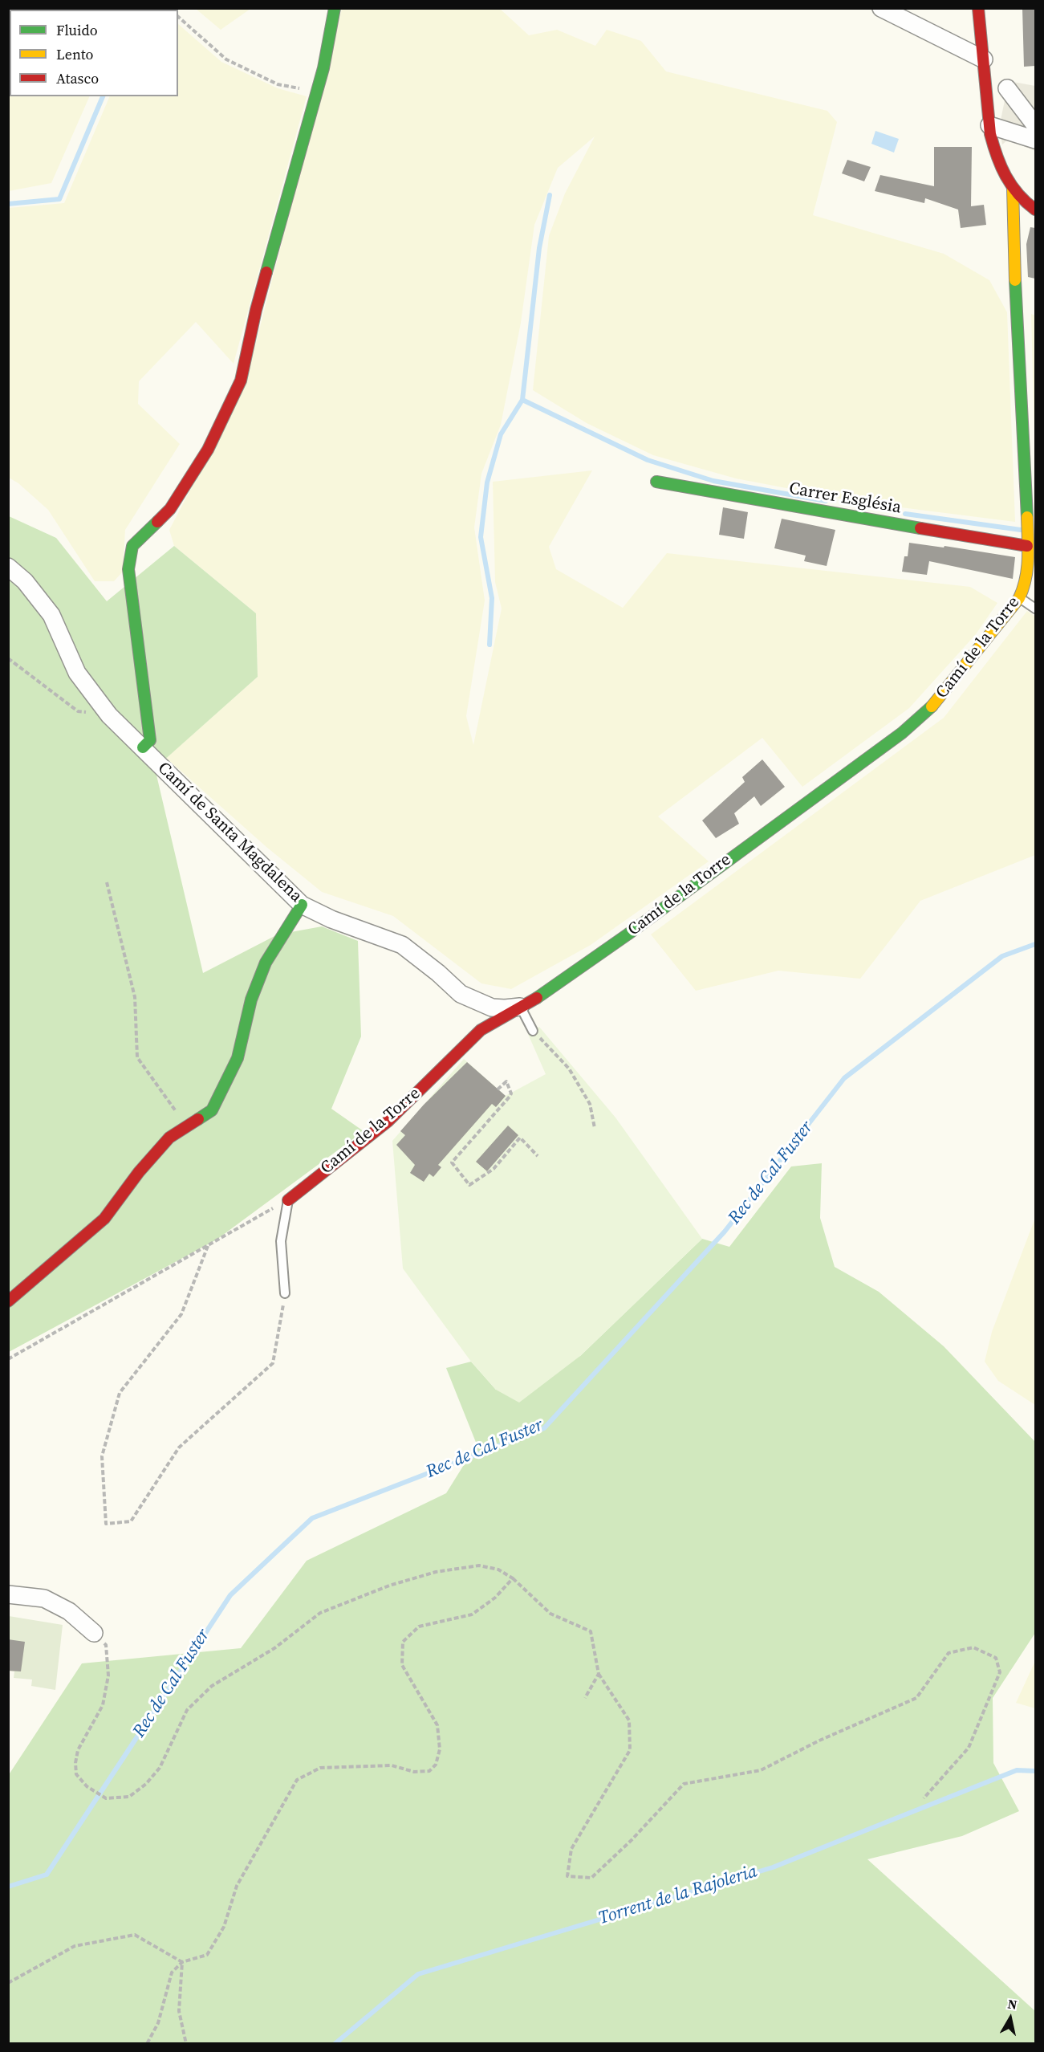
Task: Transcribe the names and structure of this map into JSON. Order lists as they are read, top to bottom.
{
  "streets": {
    "street": ["Carrer Església", "Camí de la Torre", "Camí de Santa Magdalena"]
  },
  "crossings": [
    ["Carrer Església", "Camí de la Torre"],
    ["Camí de la Torre", "Camí de Santa Magdalena"]
  ],
  "water": ["Rec de Cal Fuster", "Torrent de la Rajoleria"],
  "legend": ["Fluido", "Lento", "Atasco"],
  "north": "top"
}
